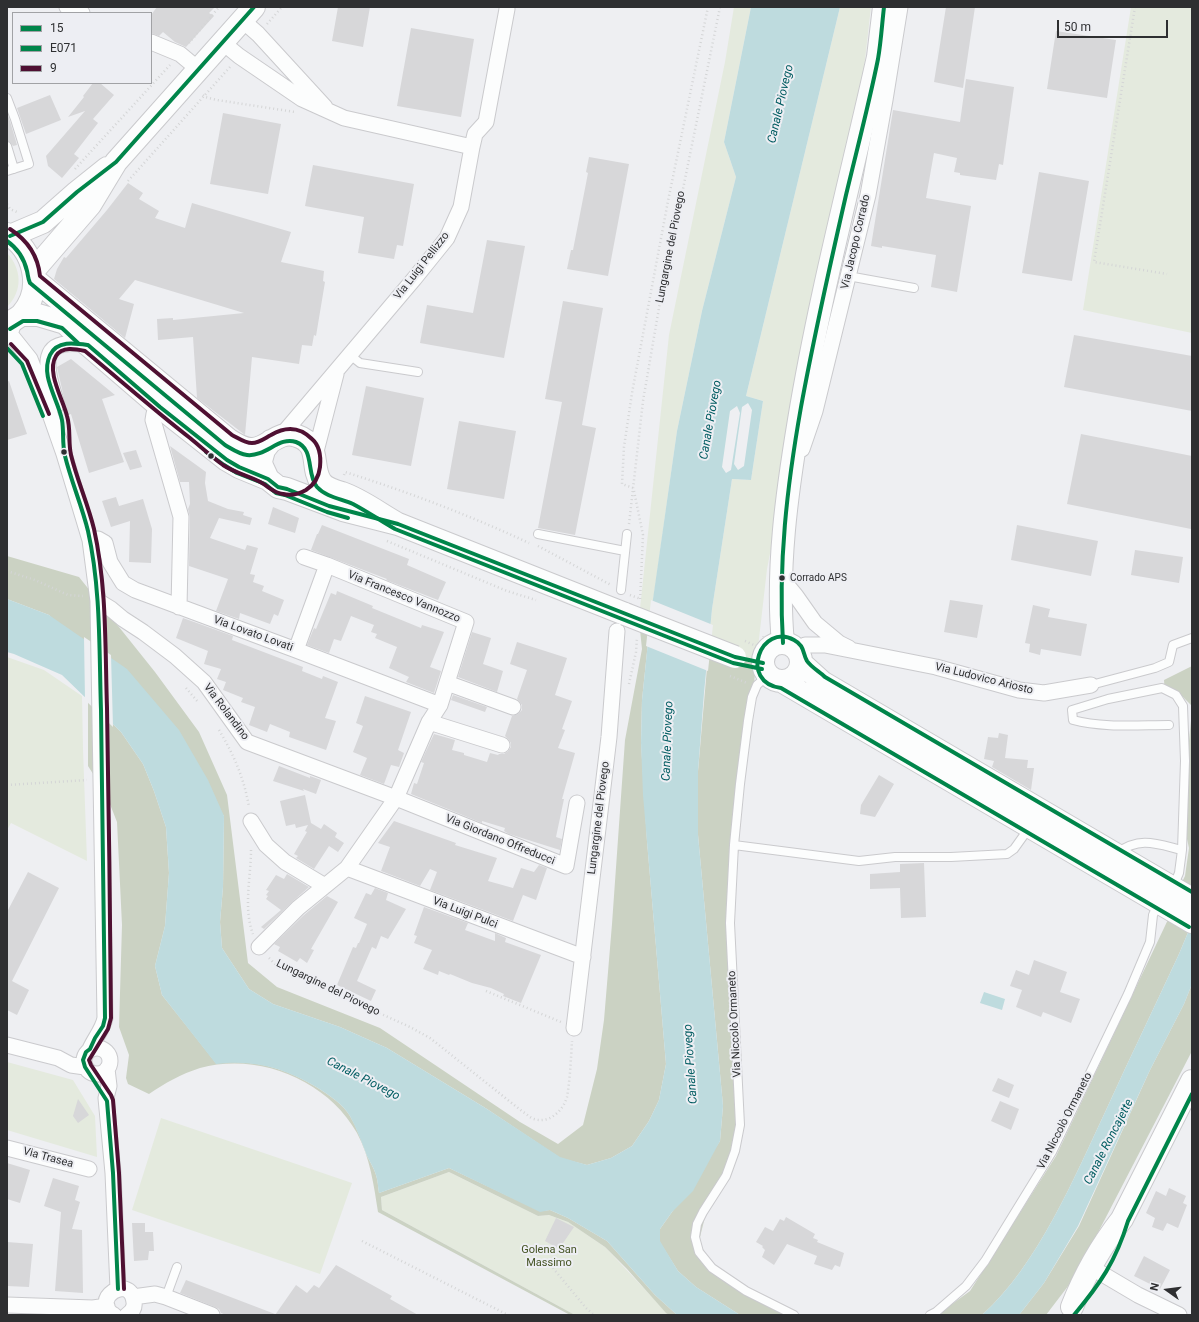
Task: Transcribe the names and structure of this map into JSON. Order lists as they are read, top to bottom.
{
  "streets": {
    "main road": ["Via Jacopo Corrado"],
    "street": [
      "Lungargine del Piovego",
      "Via Luigi Pellizzo",
      "Via Francesco Vannozzo",
      "Via Lovato Lovati",
      "Via Ludovico Ariosto",
      "Via Rolandino",
      "Via Giordano Offreducci",
      "Via Luigi Pulci",
      "Via Trasea"
    ],
    "lane": ["Via Niccolò Ormaneto"]
  },
  "crossings": [
    ["Via Jacopo Corrado", "Via Ludovico Ariosto"],
    ["Lungargine del Piovego", "Via Francesco Vannozzo"],
    ["Lungargine del Piovego", "Via Luigi Pulci"],
    ["Via Francesco Vannozzo", "Via Lovato Lovati"],
    ["Via Francesco Vannozzo", "Via Rolandino"],
    ["Via Francesco Vannozzo", "Via Giordano Offreducci"],
    ["Via Francesco Vannozzo", "Via Luigi Pulci"],
    ["Via Rolandino", "Via Giordano Offreducci"]
  ],
  "water": ["Canale Piovego", "Canale Roncajette"],
  "parks": ["Golena San Massimo"],
  "places": ["Corrado APS"],
  "lines": ["transit line 15", "transit line 9", "transit line E071"],
  "legend": ["15", "E071", "9"],
  "scale_bar": "50 m",
  "north": "left"
}
